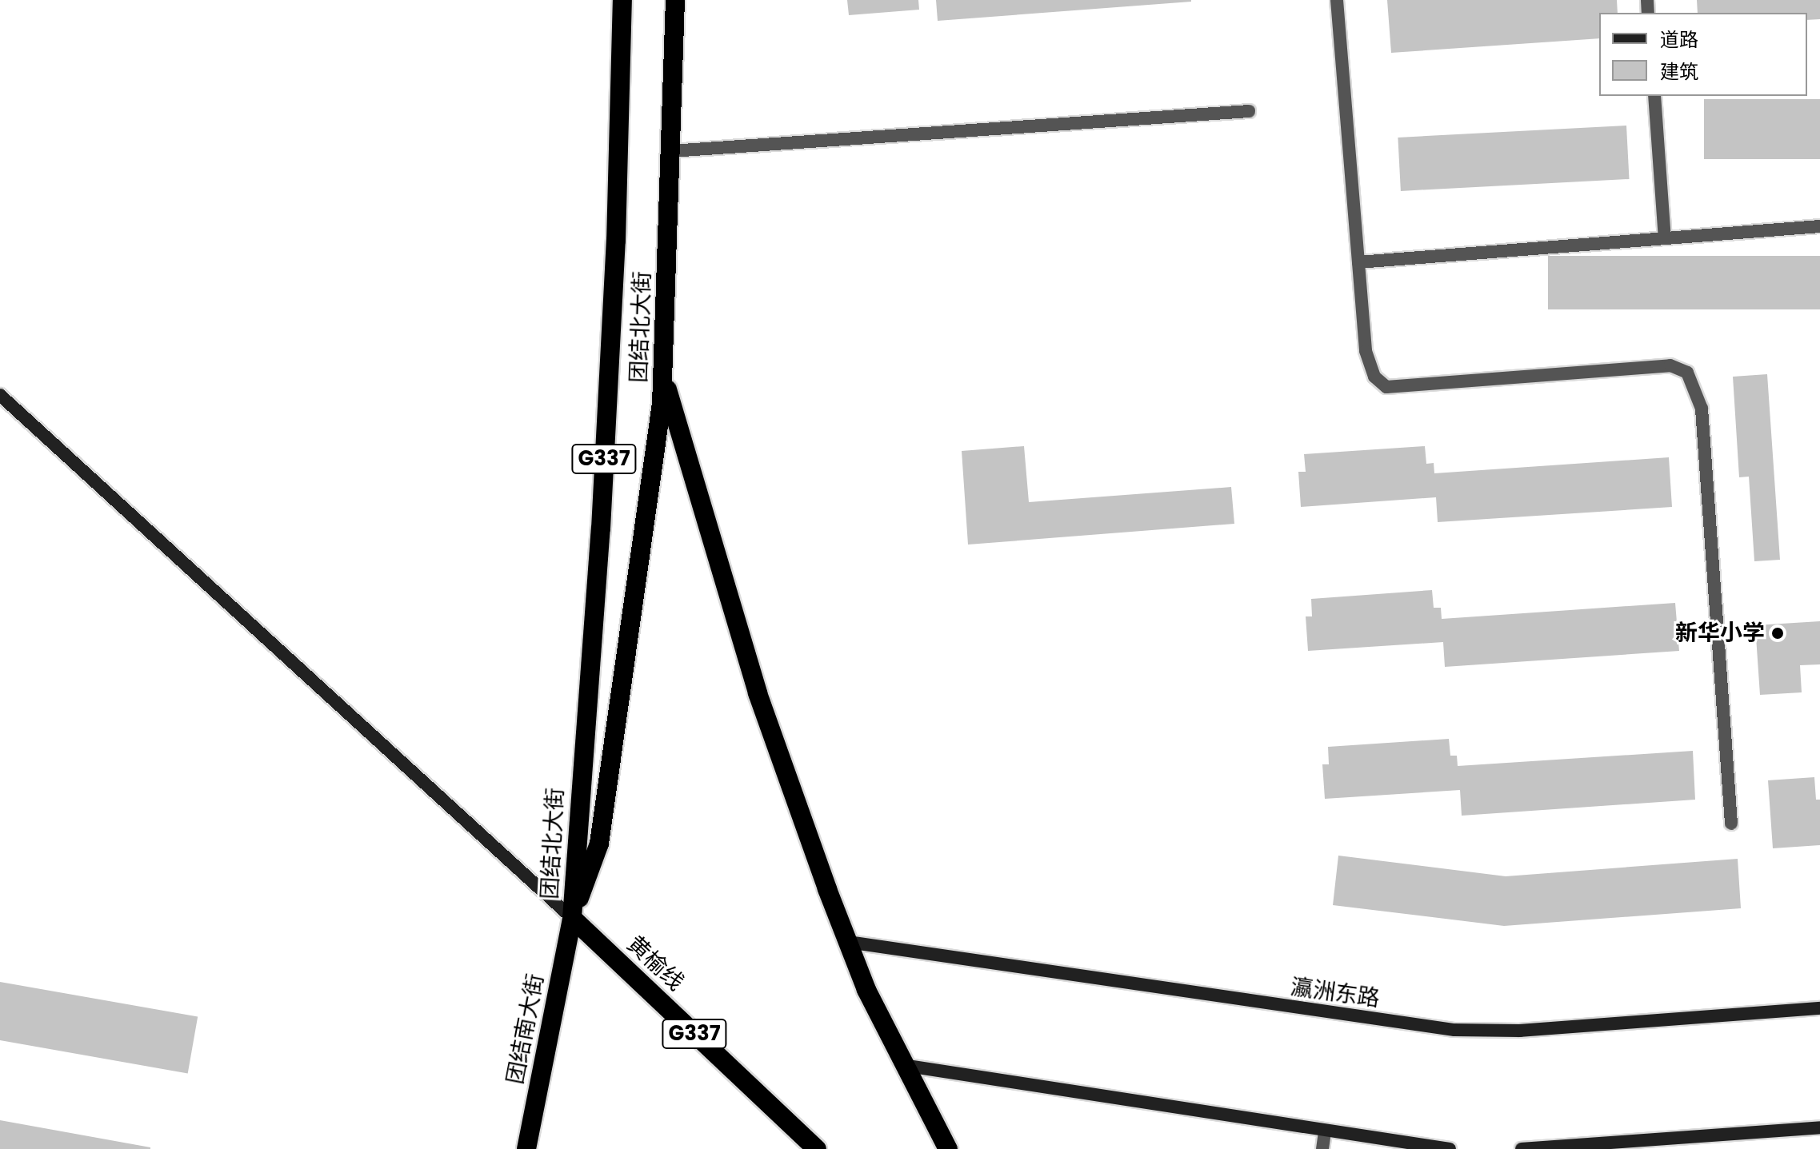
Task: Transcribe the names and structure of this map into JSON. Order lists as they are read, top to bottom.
{
  "streets": {
    "highway": [
      "团结北大街",
      "G337",
      "黄榆线",
      "团结南大街"
    ],
    "street": ["瀛洲东路"]
  },
  "crossings": [
    ["团结北大街", "黄榆线"],
    ["团结北大街", "团结南大街"],
    ["黄榆线", "团结南大街"]
  ],
  "places": ["新华小学"],
  "legend": ["道路", "建筑"]
}
